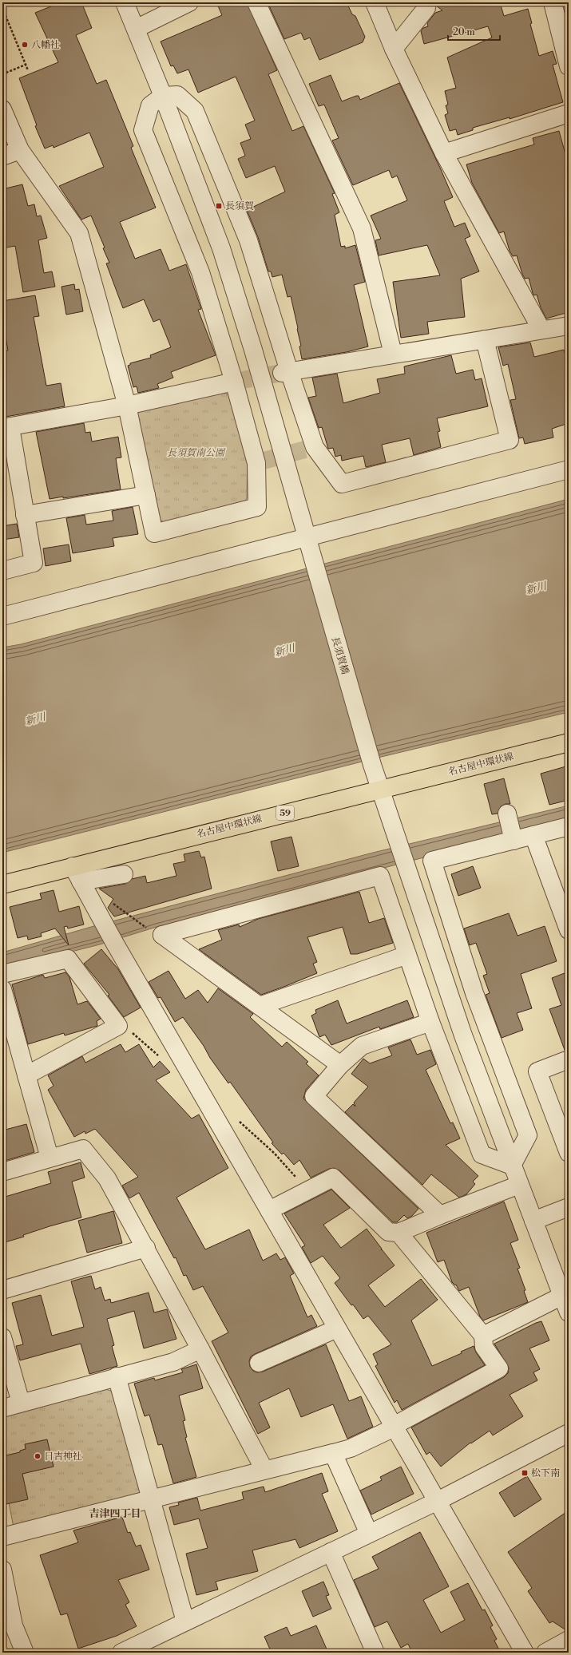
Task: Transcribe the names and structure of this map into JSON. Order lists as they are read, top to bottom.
{
  "streets": {
    "main road": ["名古屋中環状線", "59"],
    "street": ["長須賀橋"]
  },
  "crossings": [
    ["長須賀橋", "名古屋中環状線"]
  ],
  "districts": ["吉津四丁目"],
  "water": ["新川"],
  "parks": ["長須賀南公園"],
  "places": {
    "other": ["八幡社", "日吉神社"],
    "transit": ["長須賀", "松下南"]
  },
  "scale_bar": "20 m"
}
